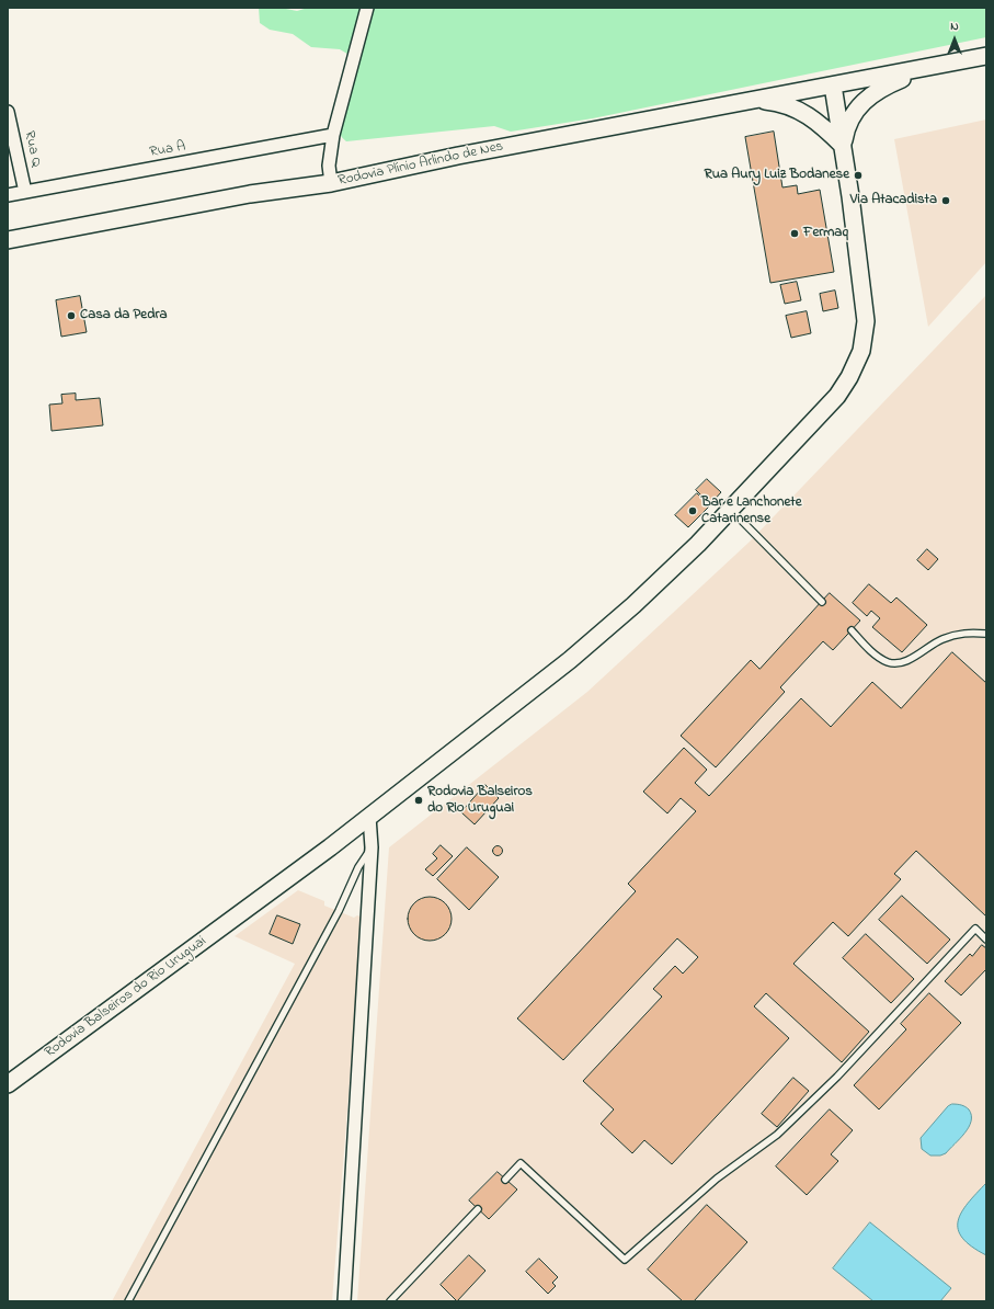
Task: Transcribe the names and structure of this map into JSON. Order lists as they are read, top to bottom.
{
  "streets": {
    "main road": ["Rodovia Plínio Arlindo de Nes", "Rodovia Balseiros do Rio Uruguai"],
    "street": ["Rua Q", "Rua A"]
  },
  "crossings": [
    ["Rua Q", "Rua A"]
  ],
  "places": [
    "Rua Aury Luiz Bodanese",
    "Via Atacadista",
    "Fermaq",
    "Casa da Pedra",
    "Bar e Lanchonete Catarinense",
    "Rodovia Balseiros do Rio Uruguai"
  ],
  "north": "top"
}
